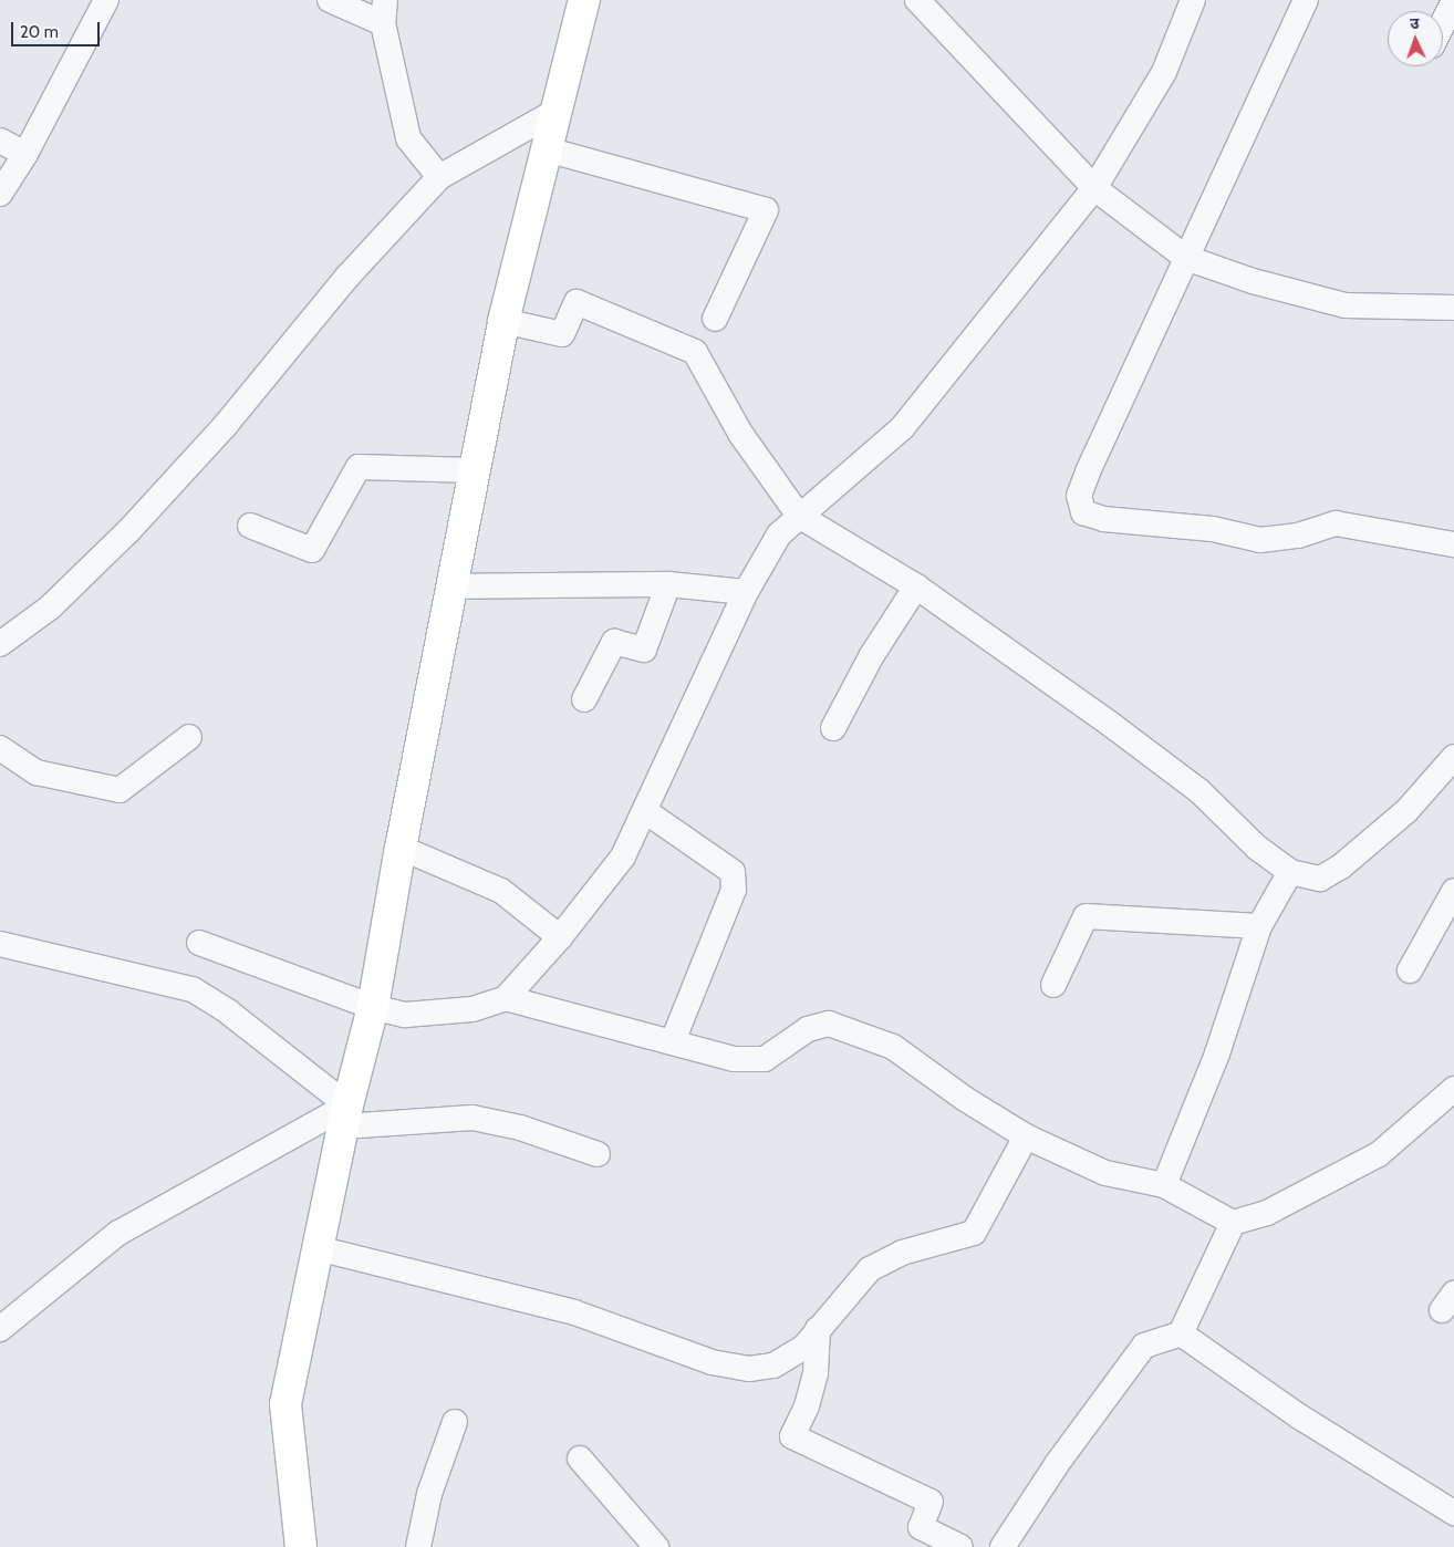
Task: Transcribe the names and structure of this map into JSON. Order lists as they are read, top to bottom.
{
  "scale_bar": "20 m",
  "north": "top"
}
